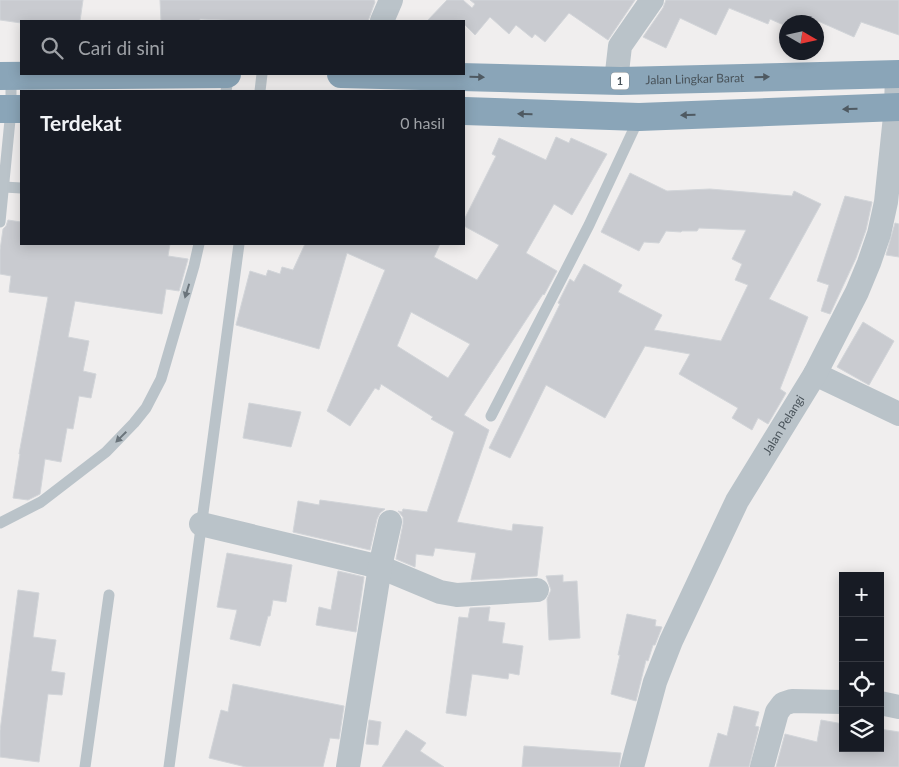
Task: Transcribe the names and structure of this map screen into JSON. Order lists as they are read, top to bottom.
{
  "streets": {
    "highway": ["Jalan Lingkar Barat", "1"],
    "street": ["Jalan Pelangi"]
  },
  "crossings": [
    ["Jalan Lingkar Barat", "Jalan Pelangi"]
  ],
  "north": "right",
  "page": {
    "search": "Cari di sini",
    "heading": ["Terdekat", "0 hasil"],
    "map_buttons": ["+", "−"]
  }
}
